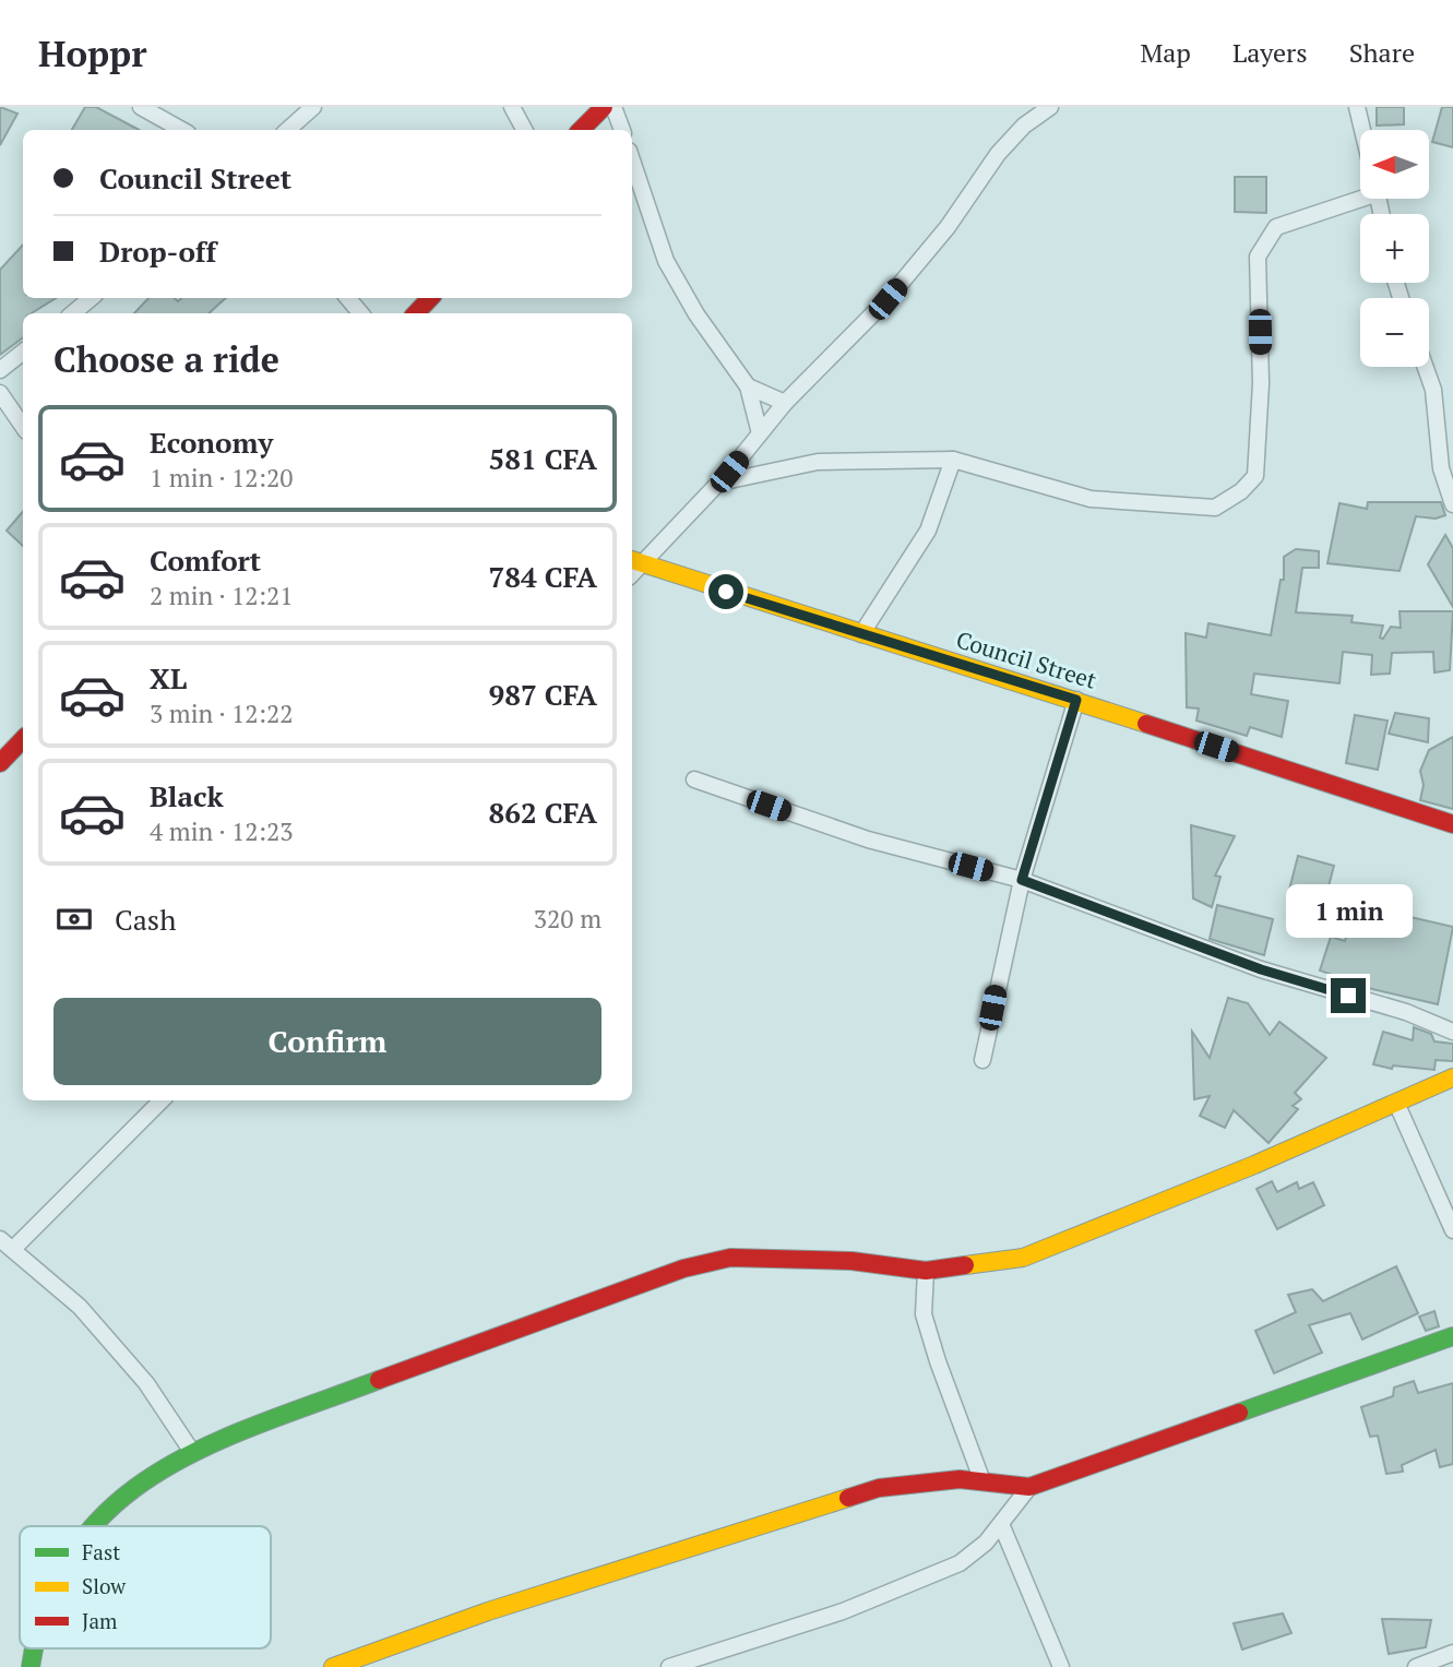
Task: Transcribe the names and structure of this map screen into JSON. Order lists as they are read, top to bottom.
{
  "streets": {
    "street": ["Council Street"]
  },
  "legend": ["Fast", "Slow", "Jam"],
  "north": "left",
  "page": {
    "header": "Hoppr",
    "nav": ["Map", "Layers", "Share"],
    "map_buttons": ["+", "−"],
    "banner": ["Council Street", "Drop-off"],
    "heading": "Choose a ride",
    "list": [
      {
        "name": "Economy",
        "note": "1 min · 12:20",
        "value": "581 CFA"
      },
      {
        "name": "Comfort",
        "note": "2 min · 12:21",
        "value": "784 CFA"
      },
      {
        "name": "XL",
        "note": "3 min · 12:22",
        "value": "987 CFA"
      },
      {
        "name": "Black",
        "note": "4 min · 12:23",
        "value": "862 CFA"
      }
    ],
    "pay": ["Cash", "320 m"],
    "bubble": "1 min",
    "buttons": "Confirm"
  }
}
